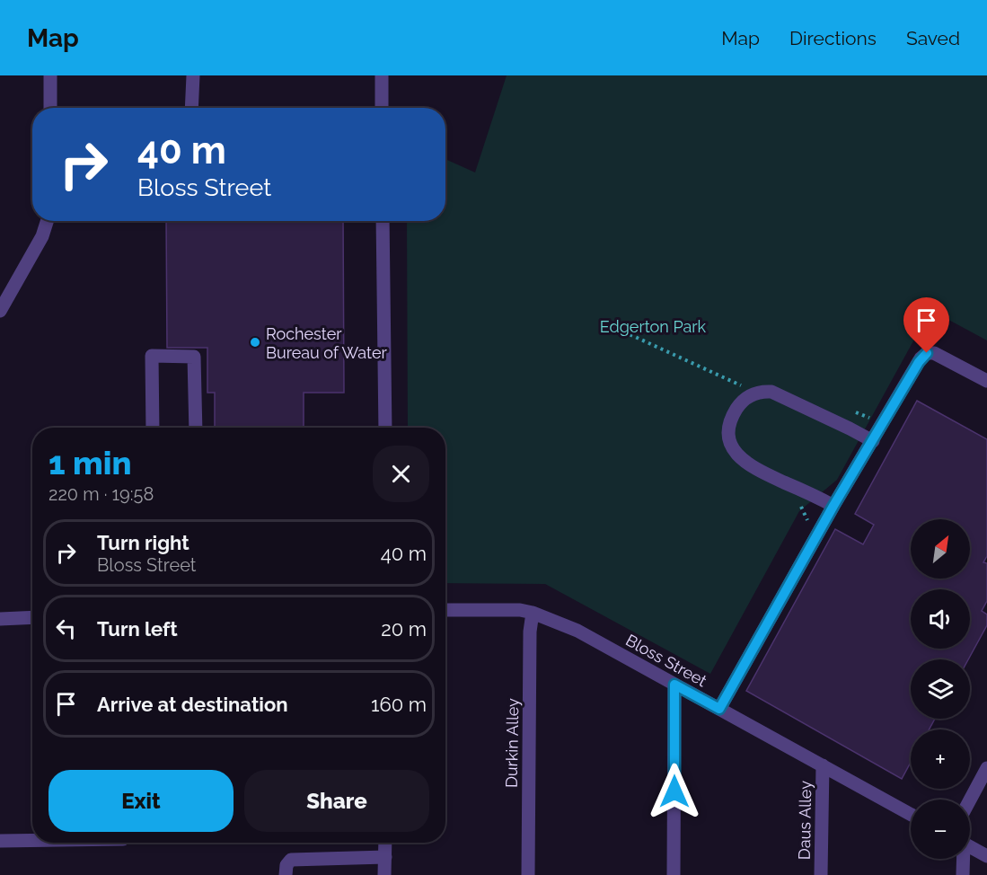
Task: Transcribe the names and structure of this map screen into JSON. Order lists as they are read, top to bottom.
{
  "streets": {
    "street": ["Bloss Street", "Durkin Alley", "Daus Alley"]
  },
  "crossings": [
    ["Bloss Street", "Durkin Alley"],
    ["Bloss Street", "Daus Alley"]
  ],
  "parks": ["Edgerton Park"],
  "places": ["Rochester Bureau of Water"],
  "north": "top right",
  "page": {
    "header": "Map",
    "nav": ["Map", "Directions", "Saved"],
    "turn": ["40 m", "Bloss Street"],
    "heading": ["1 min", "220 m · 19:58"],
    "map_buttons": ["+", "−"],
    "list": [
      {
        "name": "Turn right",
        "note": "Bloss Street",
        "value": "40 m"
      },
      {
        "name": "Turn left",
        "value": "20 m"
      },
      {
        "name": "Arrive at destination",
        "value": "160 m"
      }
    ],
    "buttons": ["Exit", "Share"]
  }
}
